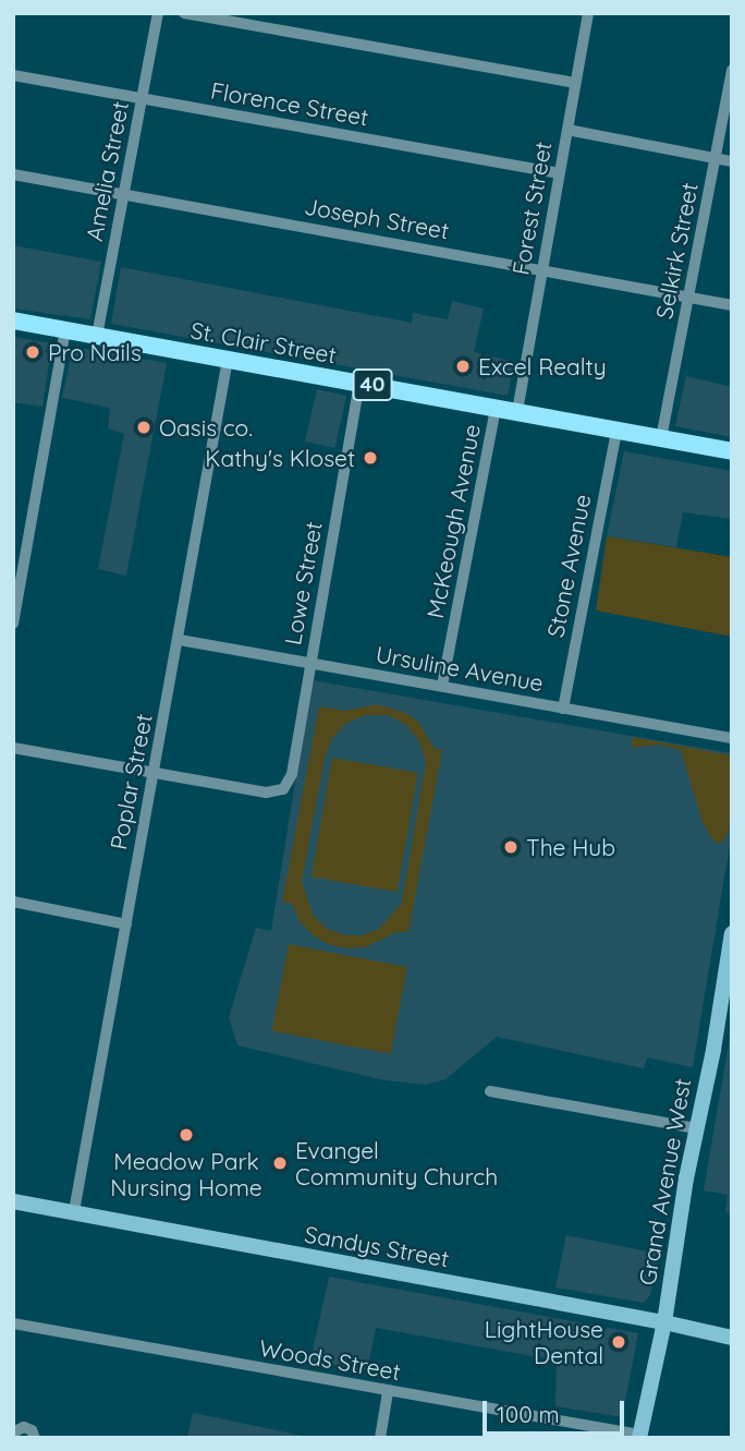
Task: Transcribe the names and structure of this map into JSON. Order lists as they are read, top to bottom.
{
  "streets": {
    "main road": ["St. Clair Street", "40"],
    "street": [
      "Florence Street",
      "Amelia Street",
      "Forest Street",
      "Joseph Street",
      "Selkirk Street",
      "McKeough Avenue",
      "Stone Avenue",
      "Lowe Street",
      "Ursuline Avenue",
      "Poplar Street",
      "Grand Avenue West",
      "Sandys Street",
      "Woods Street"
    ]
  },
  "crossings": [
    ["Florence Street", "Amelia Street"],
    ["Florence Street", "Forest Street"],
    ["Amelia Street", "Joseph Street"],
    ["Amelia Street", "St. Clair Street"],
    ["Forest Street", "Joseph Street"],
    ["Forest Street", "St. Clair Street"],
    ["Joseph Street", "Selkirk Street"],
    ["Selkirk Street", "St. Clair Street"],
    ["St. Clair Street", "McKeough Avenue"],
    ["St. Clair Street", "Stone Avenue"],
    ["St. Clair Street", "Lowe Street"],
    ["St. Clair Street", "Poplar Street"],
    ["McKeough Avenue", "Ursuline Avenue"],
    ["Stone Avenue", "Ursuline Avenue"],
    ["Lowe Street", "Ursuline Avenue"],
    ["Lowe Street", "Poplar Street"],
    ["Ursuline Avenue", "Poplar Street"],
    ["Poplar Street", "Sandys Street"],
    ["Grand Avenue West", "Sandys Street"],
    ["Grand Avenue West", "Woods Street"]
  ],
  "places": [
    "Pro Nails",
    "Excel Realty",
    "Oasis co.",
    "Kathy's Kloset",
    "The Hub",
    "Meadow Park Nursing Home",
    "Evangel Community Church",
    "LightHouse Dental"
  ],
  "scale_bar": "100 m"
}
